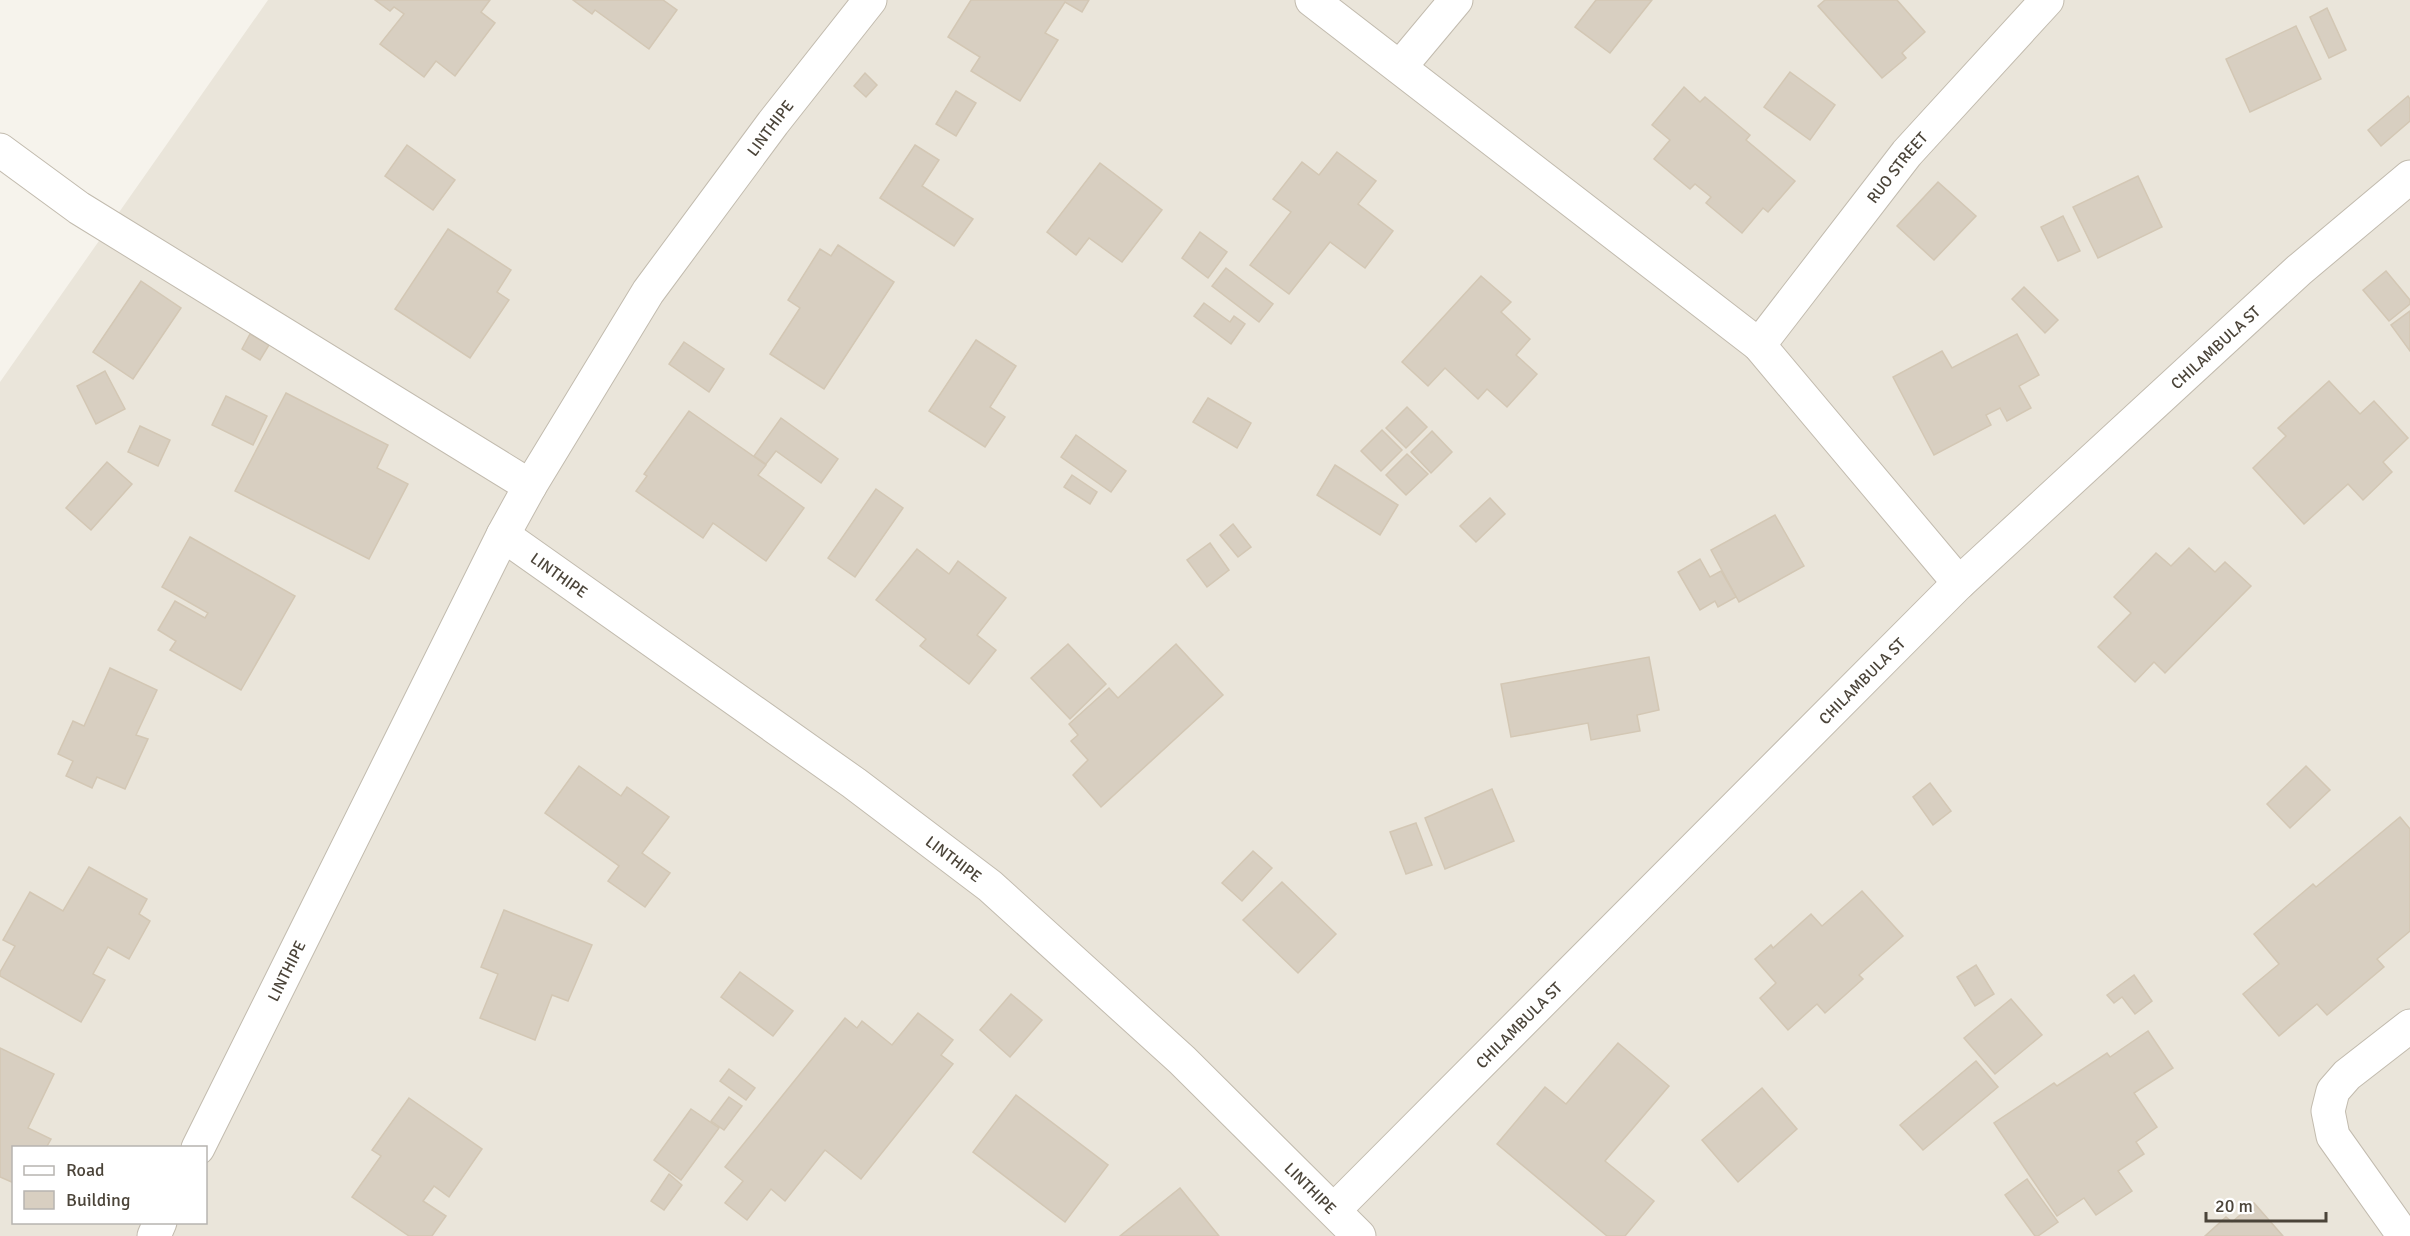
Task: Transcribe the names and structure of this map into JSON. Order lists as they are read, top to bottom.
{
  "streets": {
    "street": ["LINTHIPE", "RUO STREET", "CHILAMBULA ST"]
  },
  "crossings": [
    ["LINTHIPE", "CHILAMBULA ST"]
  ],
  "legend": ["Road", "Building"],
  "scale_bar": "20 m"
}
